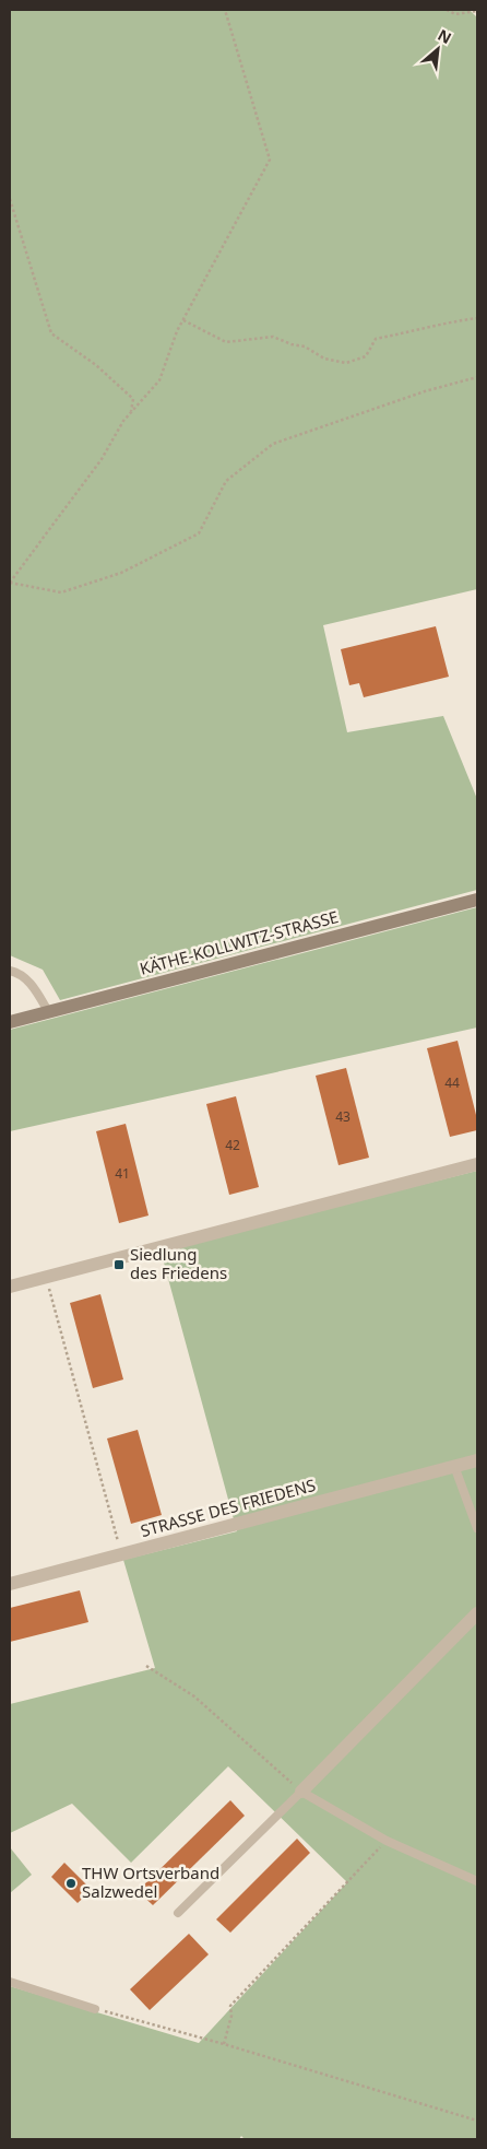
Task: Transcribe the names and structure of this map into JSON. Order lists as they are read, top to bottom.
{
  "streets": {
    "main road": ["KÄTHE-KOLLWITZ-STRASSE"],
    "street": ["STRASSE DES FRIEDENS"]
  },
  "places": {
    "transit": ["Siedlung des Friedens"],
    "other": ["THW Ortsverband Salzwedel"]
  },
  "house_numbers": [
    "44",
    "43",
    "42",
    "41"
  ],
  "north": "top right"
}
